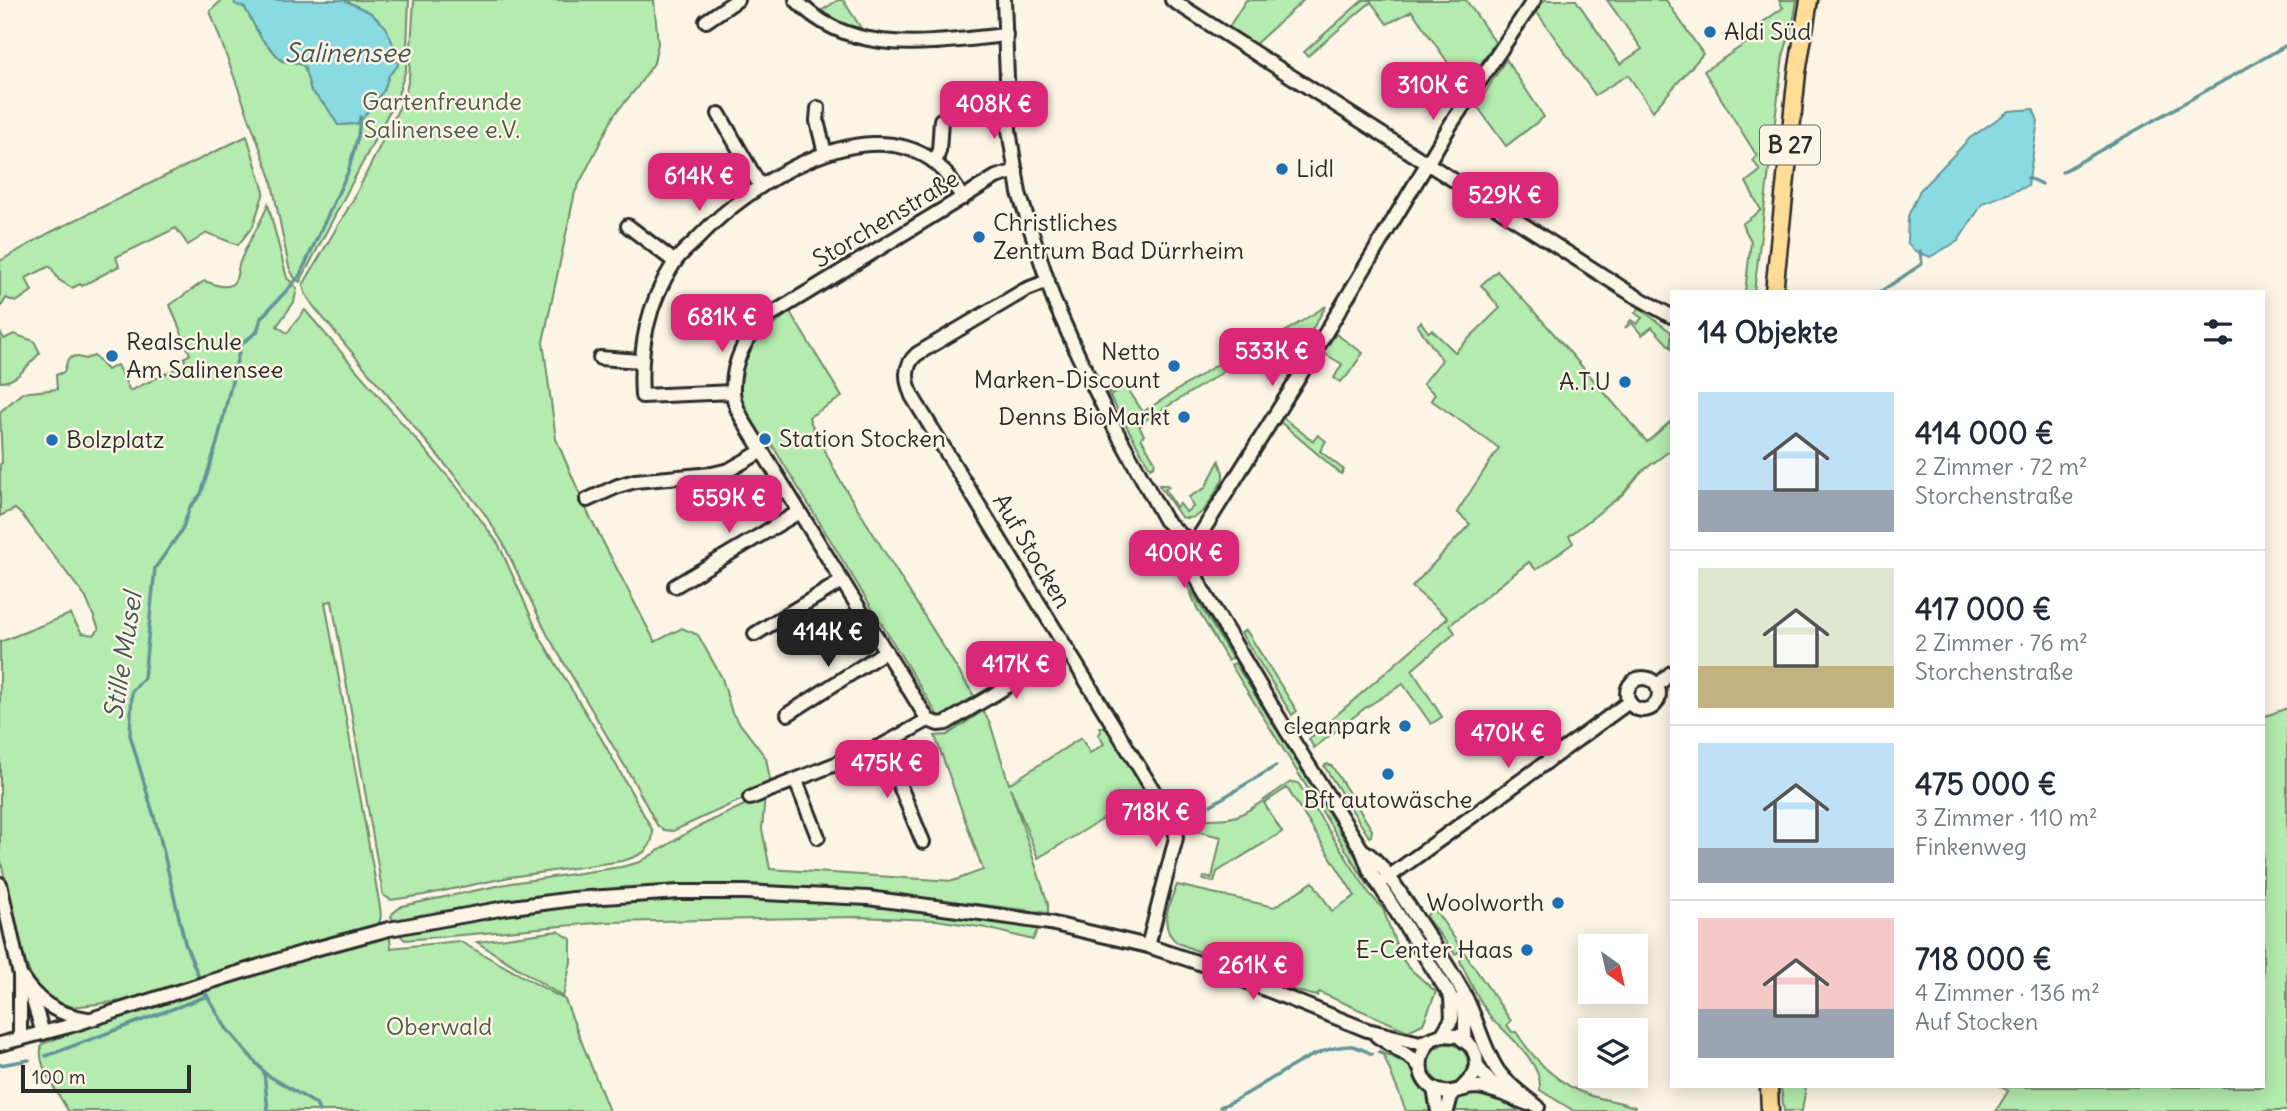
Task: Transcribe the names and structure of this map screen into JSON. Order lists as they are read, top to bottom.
{
  "streets": {
    "main road": ["B 27"],
    "street": ["Storchenstraße", "Auf Stocken"]
  },
  "water": ["Salinensee", "Stille Musel"],
  "parks": ["Gartenfreunde Salinensee e.V.", "Oberwald"],
  "places": [
    "Aldi Süd",
    "Lidl",
    "Christliches Zentrum Bad Dürrheim",
    "Realschule Am Salinensee",
    "Netto Marken-Discount",
    "A.T.U",
    "Denns BioMarkt",
    "Station Stocken",
    "Bolzplatz",
    "cleanpark",
    "Bft autowäsche",
    "Woolworth",
    "E-Center Haas"
  ],
  "scale_bar": "100 m",
  "north": "bottom right",
  "page": {
    "price": [
      "310K €",
      "408K €",
      "614K €",
      "529K €",
      "681K €",
      "533K €",
      "559K €",
      "400K €",
      "414K €",
      "417K €",
      "470K €",
      "475K €",
      "718K €",
      "261K €"
    ],
    "heading": "14 Objekte",
    "list": [
      {
        "name": "414 000 €",
        "note": "2 Zimmer · 72 m² · Storchenstraße"
      },
      {
        "name": "417 000 €",
        "note": "2 Zimmer · 76 m² · Storchenstraße"
      },
      {
        "name": "475 000 €",
        "note": "3 Zimmer · 110 m² · Finkenweg"
      },
      {
        "name": "718 000 €",
        "note": "4 Zimmer · 136 m² · Auf Stocken"
      }
    ],
    "scale": "100 m"
  }
}
